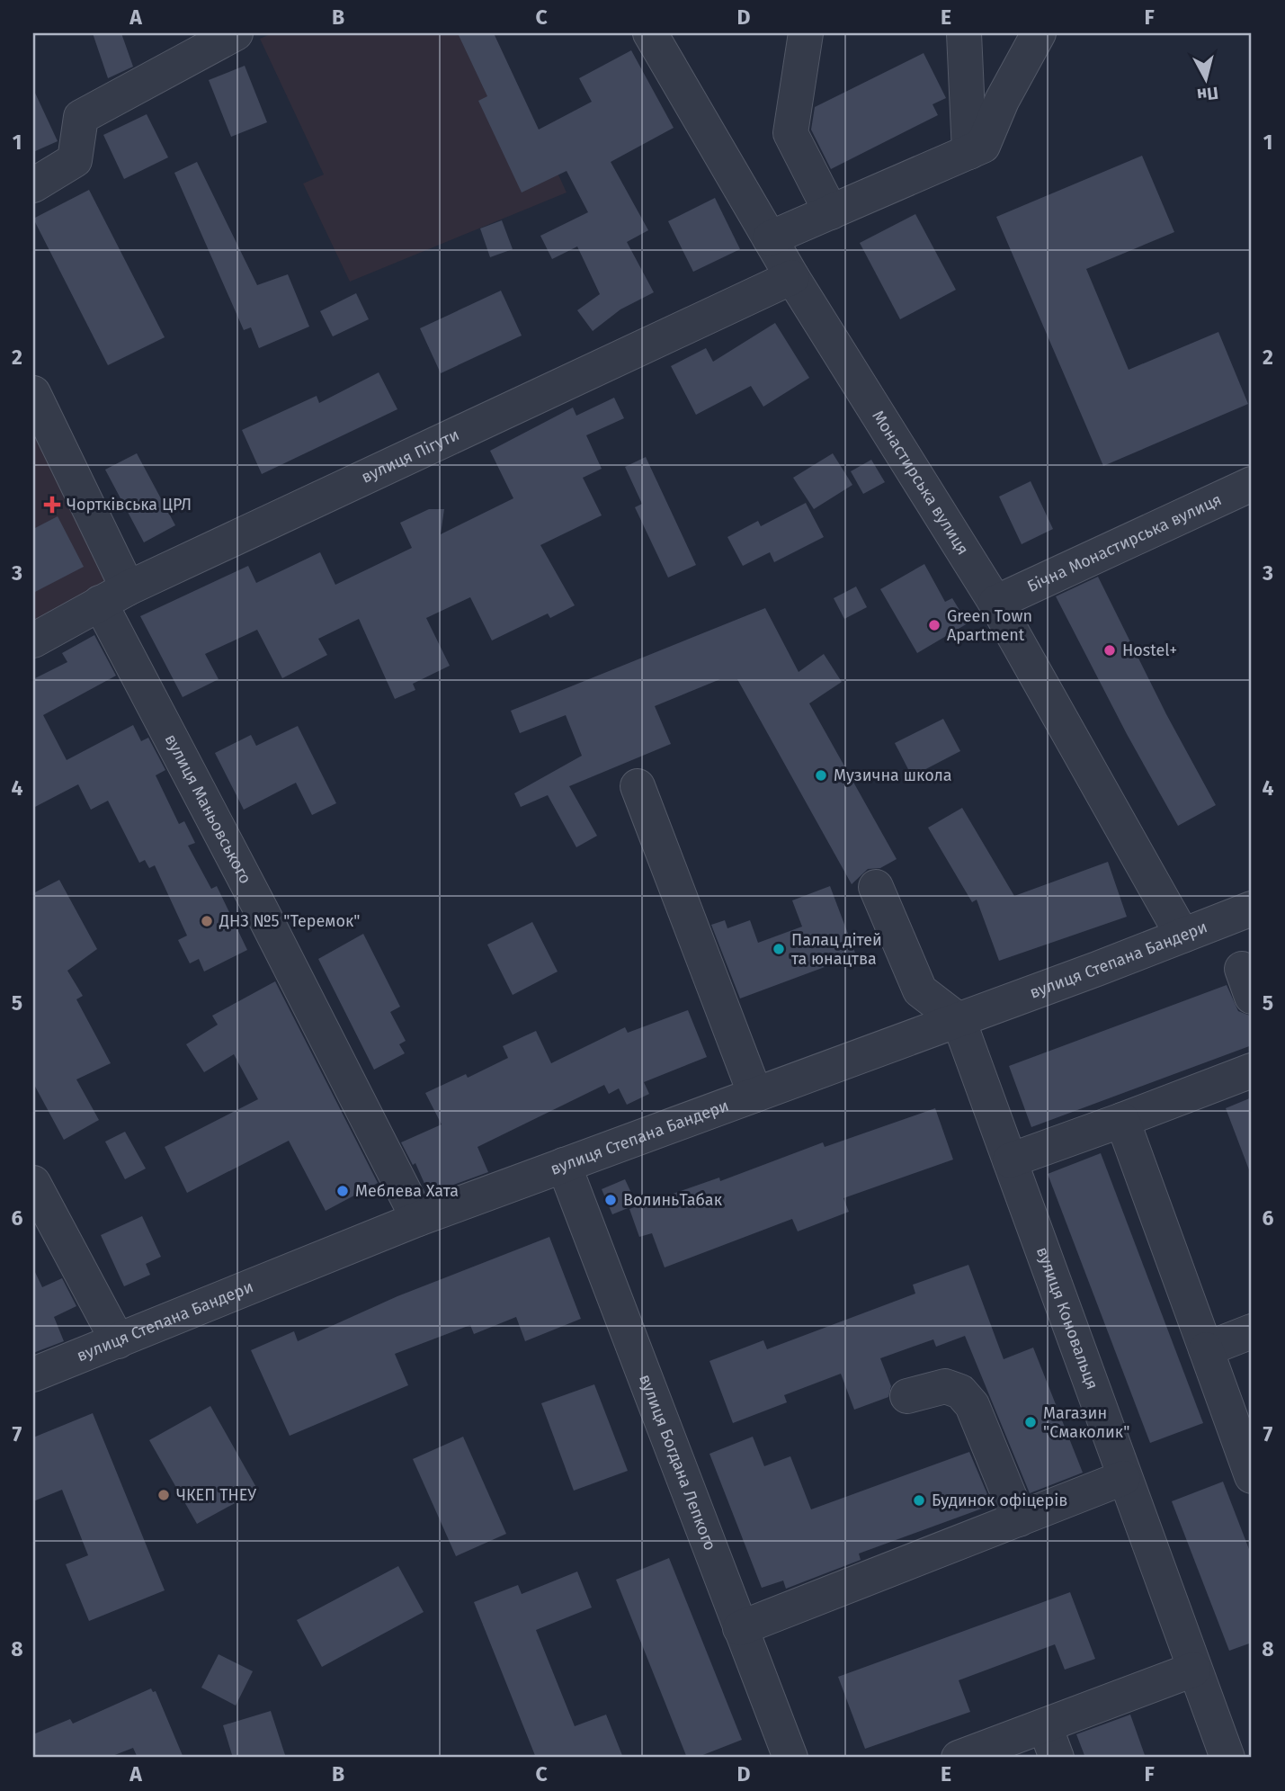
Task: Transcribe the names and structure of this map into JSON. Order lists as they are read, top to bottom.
{
  "streets": {
    "street": [
      "вулиця Пігути",
      "Монастирська вулиця",
      "Бічна Монастирська вулиця",
      "вулиця Маньовського",
      "вулиця Степана Бандери",
      "вулиця Коновальця",
      "вулиця Богдана Лепкого"
    ]
  },
  "crossings": [
    ["вулиця Пігути", "Монастирська вулиця"],
    ["вулиця Пігути", "вулиця Маньовського"],
    ["Монастирська вулиця", "Бічна Монастирська вулиця"],
    ["Монастирська вулиця", "вулиця Степана Бандери"],
    ["вулиця Маньовського", "вулиця Степана Бандери"],
    ["вулиця Степана Бандери", "вулиця Коновальця"],
    ["вулиця Степана Бандери", "вулиця Богдана Лепкого"]
  ],
  "places": {
    "health": ["Чортківська ЦРЛ"],
    "other": [
      "Green Town Apartment",
      "Hostel+",
      "Музична школа",
      "ДНЗ №5 \"Теремок\"",
      "Палац дітей та юнацтва",
      "Меблева Хата",
      "ВолиньТабак",
      "Магазин \"Смаколик\"",
      "ЧКЕП ТНЕУ",
      "Будинок офіцерів"
    ]
  },
  "north": "bottom",
  "grid": {
    "columns": [
      "A",
      "B",
      "C",
      "D",
      "E",
      "F"
    ],
    "rows": [
      "1",
      "2",
      "3",
      "4",
      "5",
      "6",
      "7",
      "8"
    ]
  }
}
